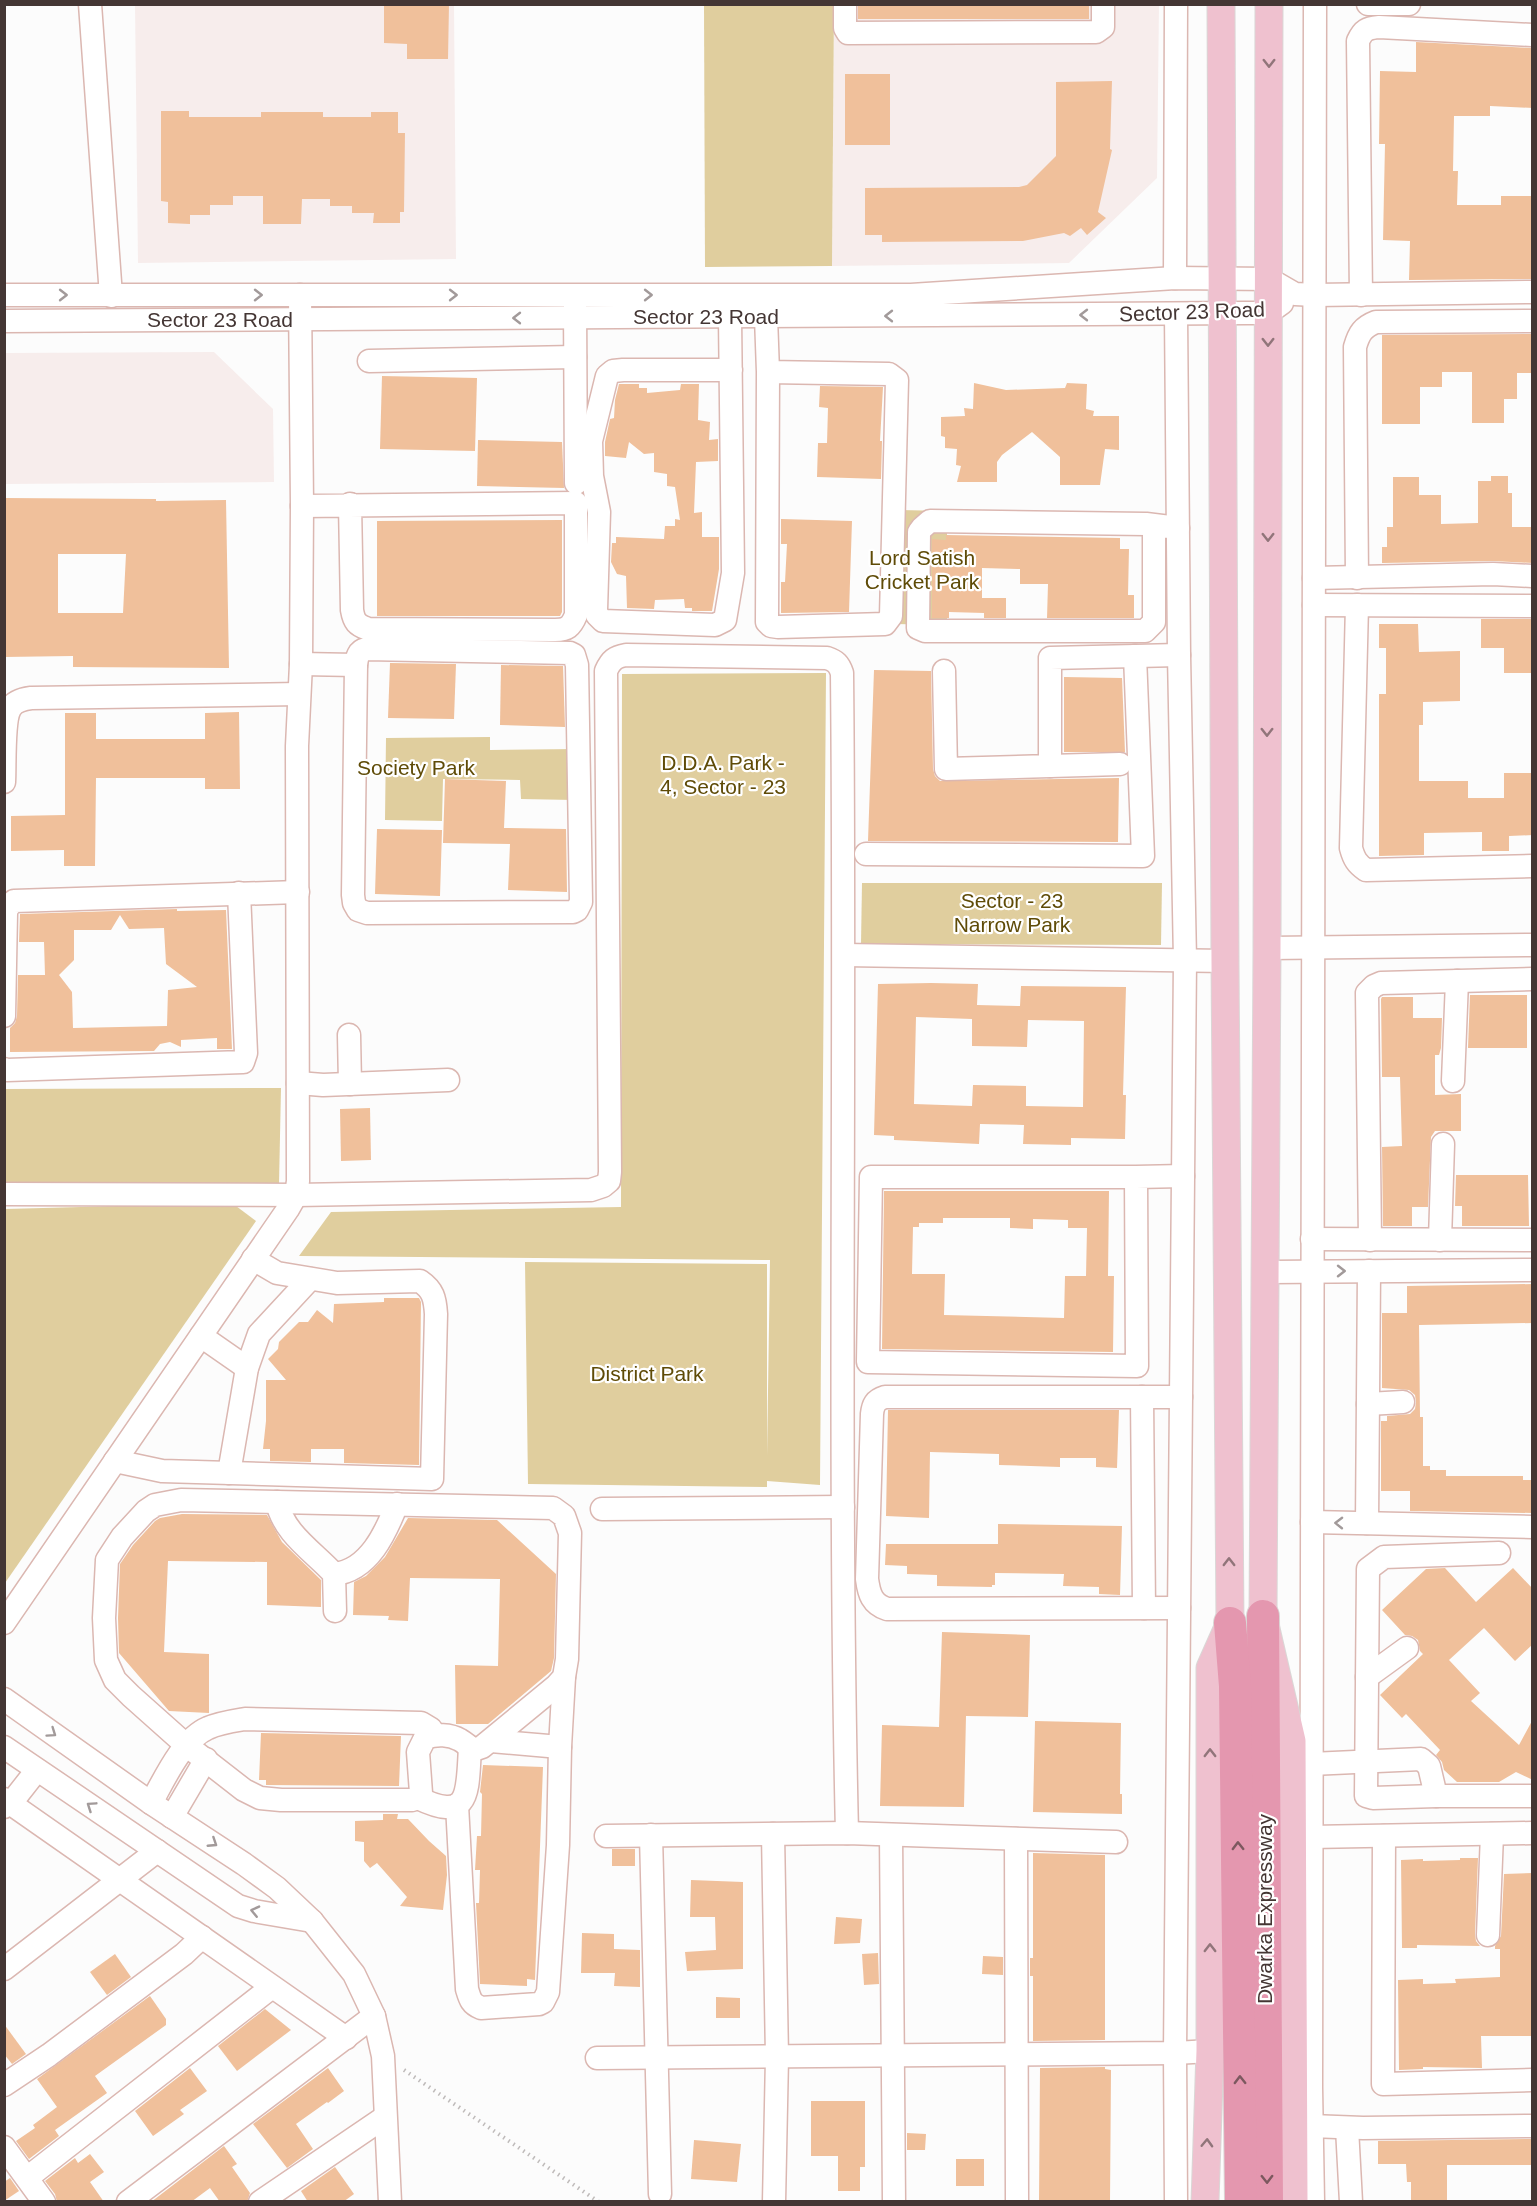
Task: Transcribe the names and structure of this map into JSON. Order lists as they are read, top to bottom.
{
  "streets": {
    "highway": ["Dwarka Expressway"],
    "street": ["Sector 23 Road"]
  },
  "parks": [
    "Lord Satish Cricket Park",
    "D.D.A. Park - 4, Sector - 23",
    "Society Park",
    "Sector - 23 Narrow Park",
    "District Park"
  ]
}
